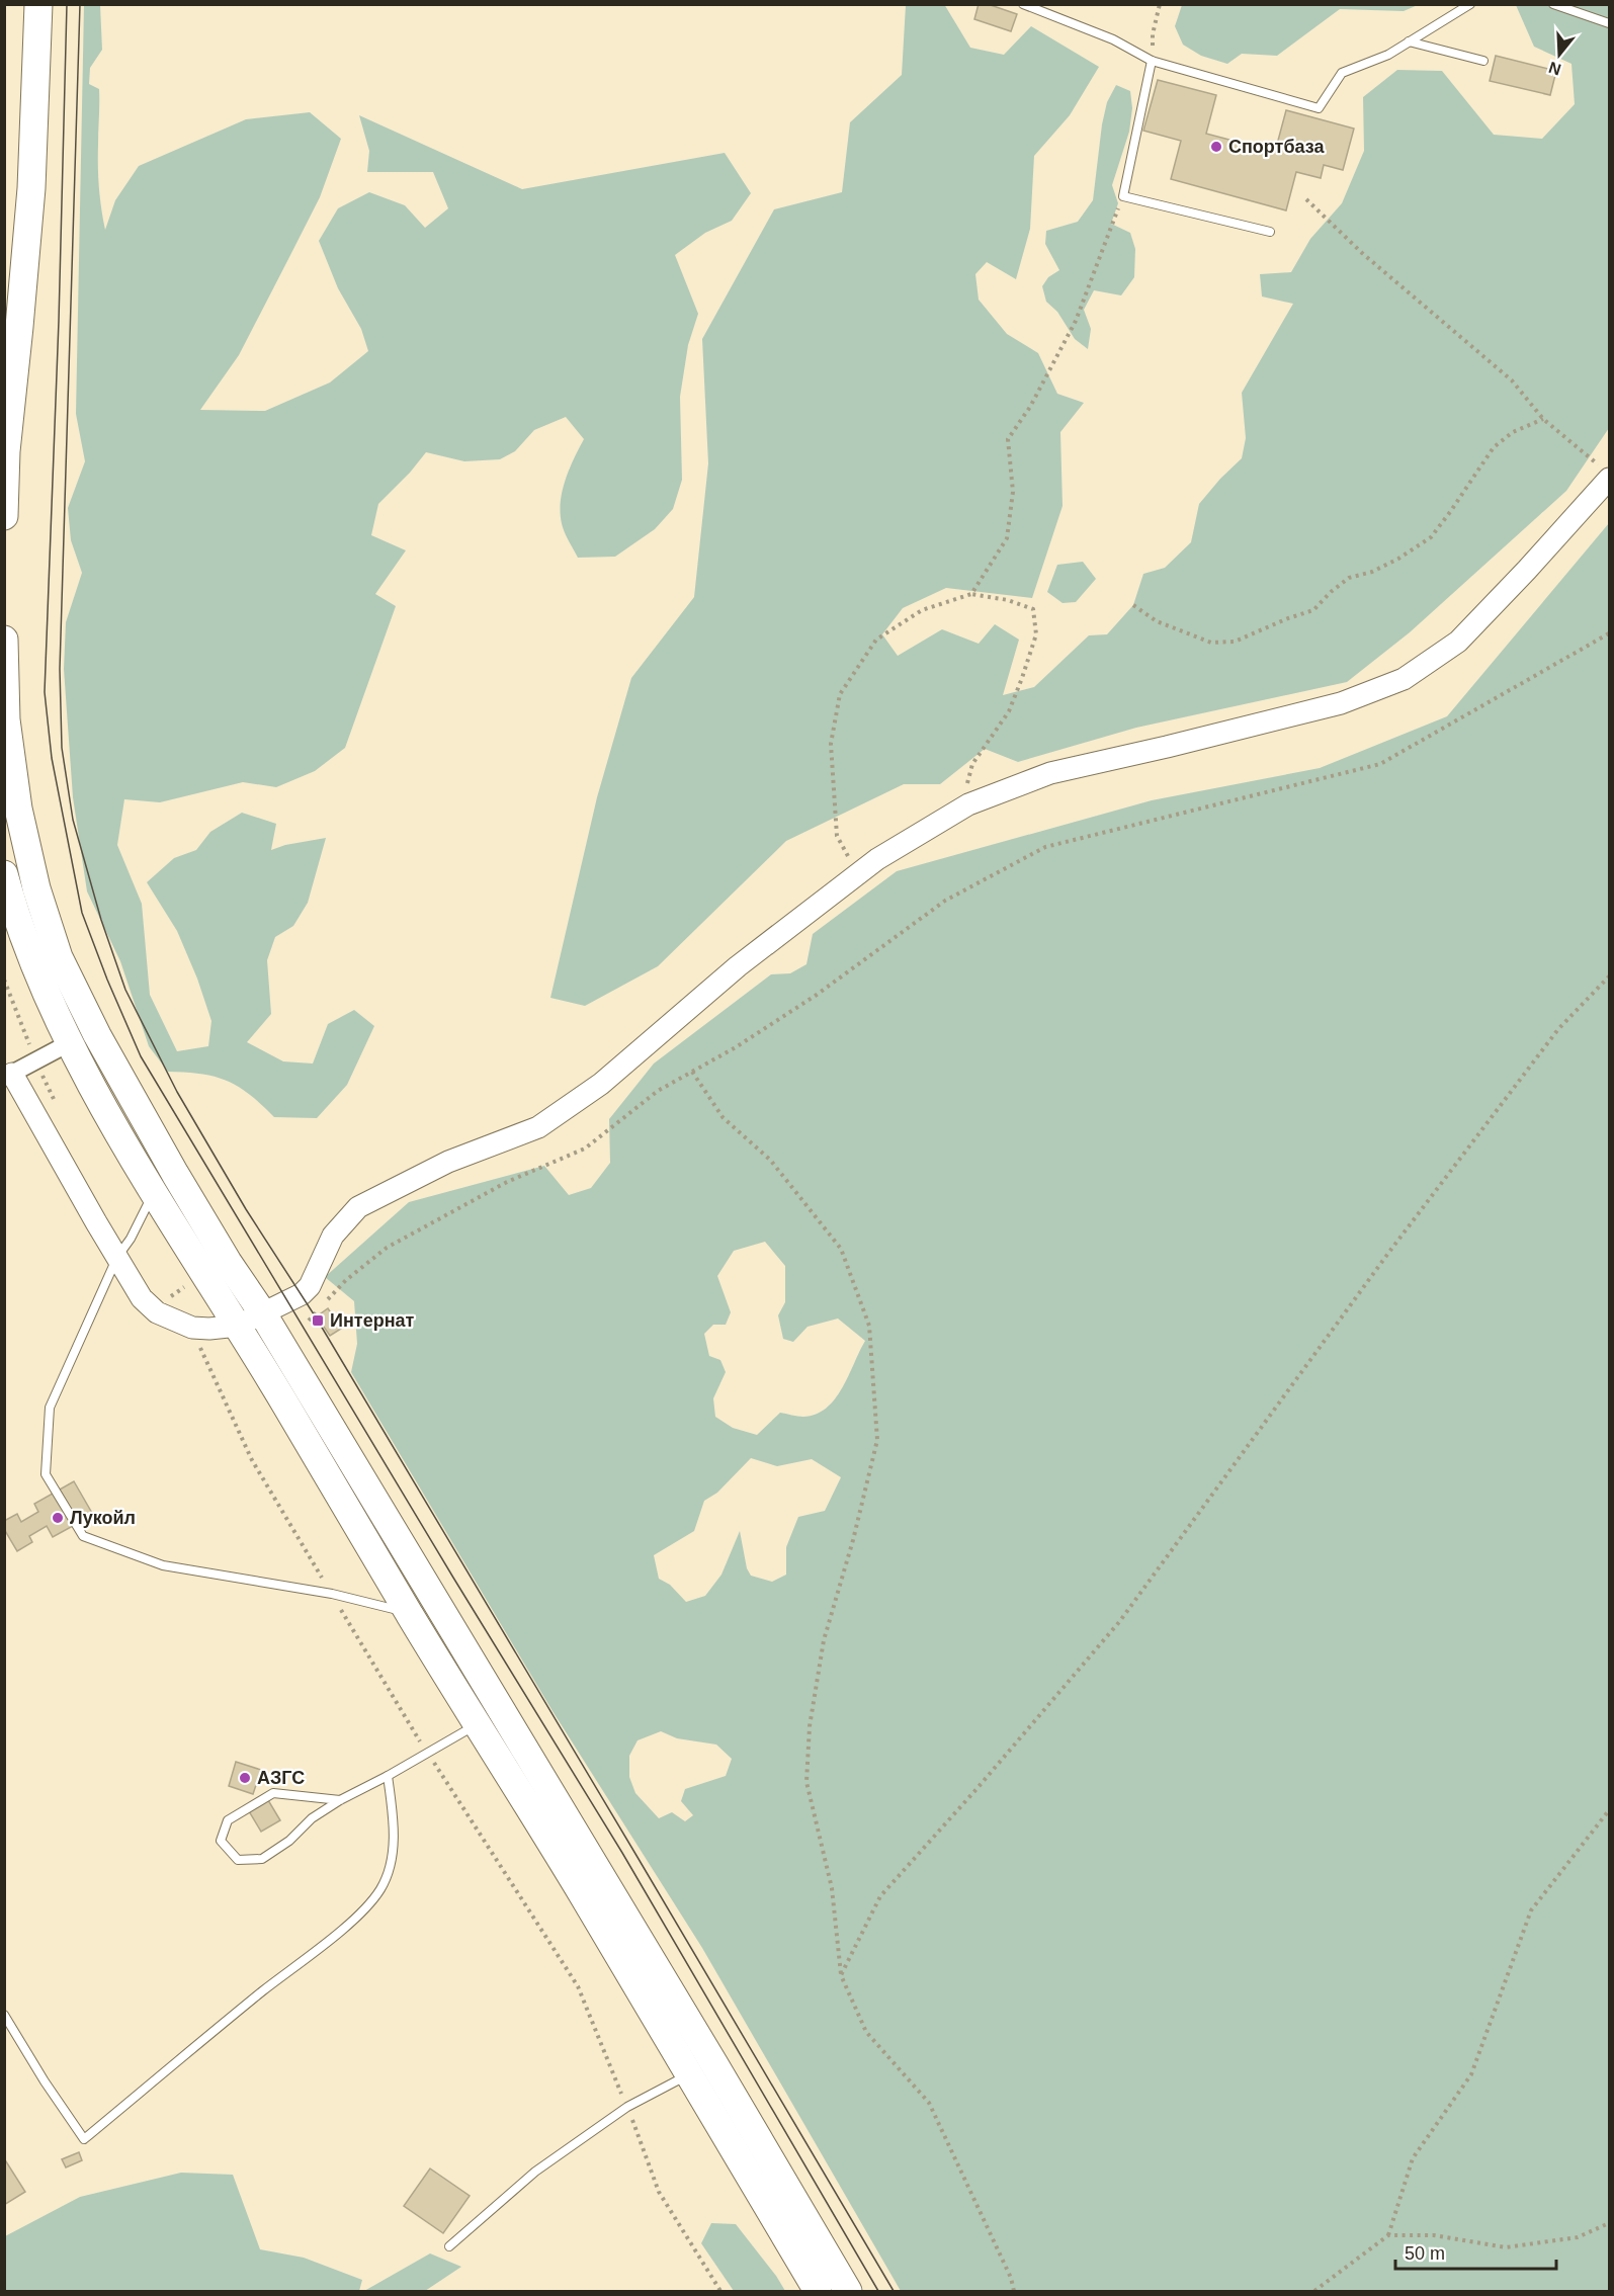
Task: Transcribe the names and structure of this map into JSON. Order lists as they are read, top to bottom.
{
  "places": {
    "other": ["Спортбаза", "Лукойл", "АЗГС"],
    "transit": ["Интернат"]
  },
  "scale_bar": "50 m",
  "north": "bottom"
}
